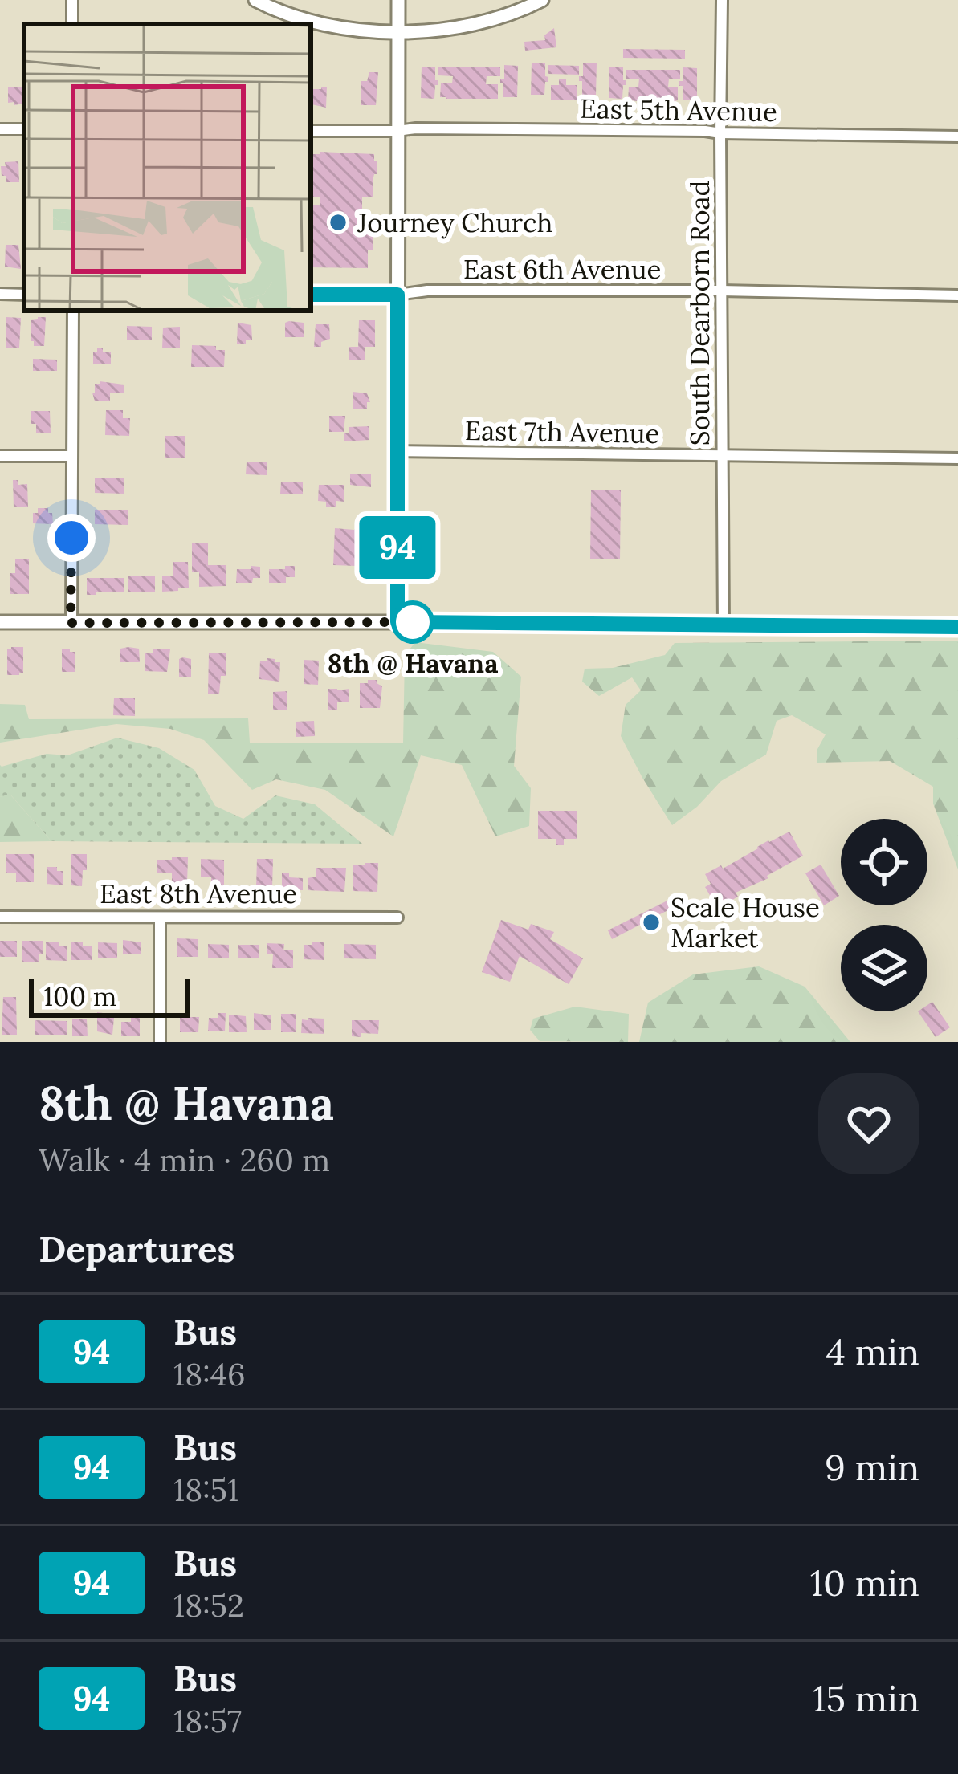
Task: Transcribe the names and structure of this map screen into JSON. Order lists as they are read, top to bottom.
{
  "streets": {
    "street": [
      "East 5th Avenue",
      "East 6th Avenue",
      "South Dearborn Road",
      "East 7th Avenue",
      "East 8th Avenue"
    ]
  },
  "crossings": [
    ["East 5th Avenue", "South Dearborn Road"],
    ["East 6th Avenue", "South Dearborn Road"],
    ["South Dearborn Road", "East 7th Avenue"]
  ],
  "places": ["Journey Church", "8th @ Havana", "Scale House Market"],
  "lines": ["bus line 94"],
  "scale_bar": "100 m",
  "page": {
    "on_map": "94",
    "scale": "100 m",
    "heading": [
      ["8th @ Havana", "Walk · 4 min · 260 m"],
      "Departures"
    ],
    "list": [
      {
        "mark": "94",
        "name": "Bus",
        "note": "18:46",
        "value": "4 min"
      },
      {
        "mark": "94",
        "name": "Bus",
        "note": "18:51",
        "value": "9 min"
      },
      {
        "mark": "94",
        "name": "Bus",
        "note": "18:52",
        "value": "10 min"
      },
      {
        "mark": "94",
        "name": "Bus",
        "note": "18:57",
        "value": "15 min"
      }
    ]
  }
}
